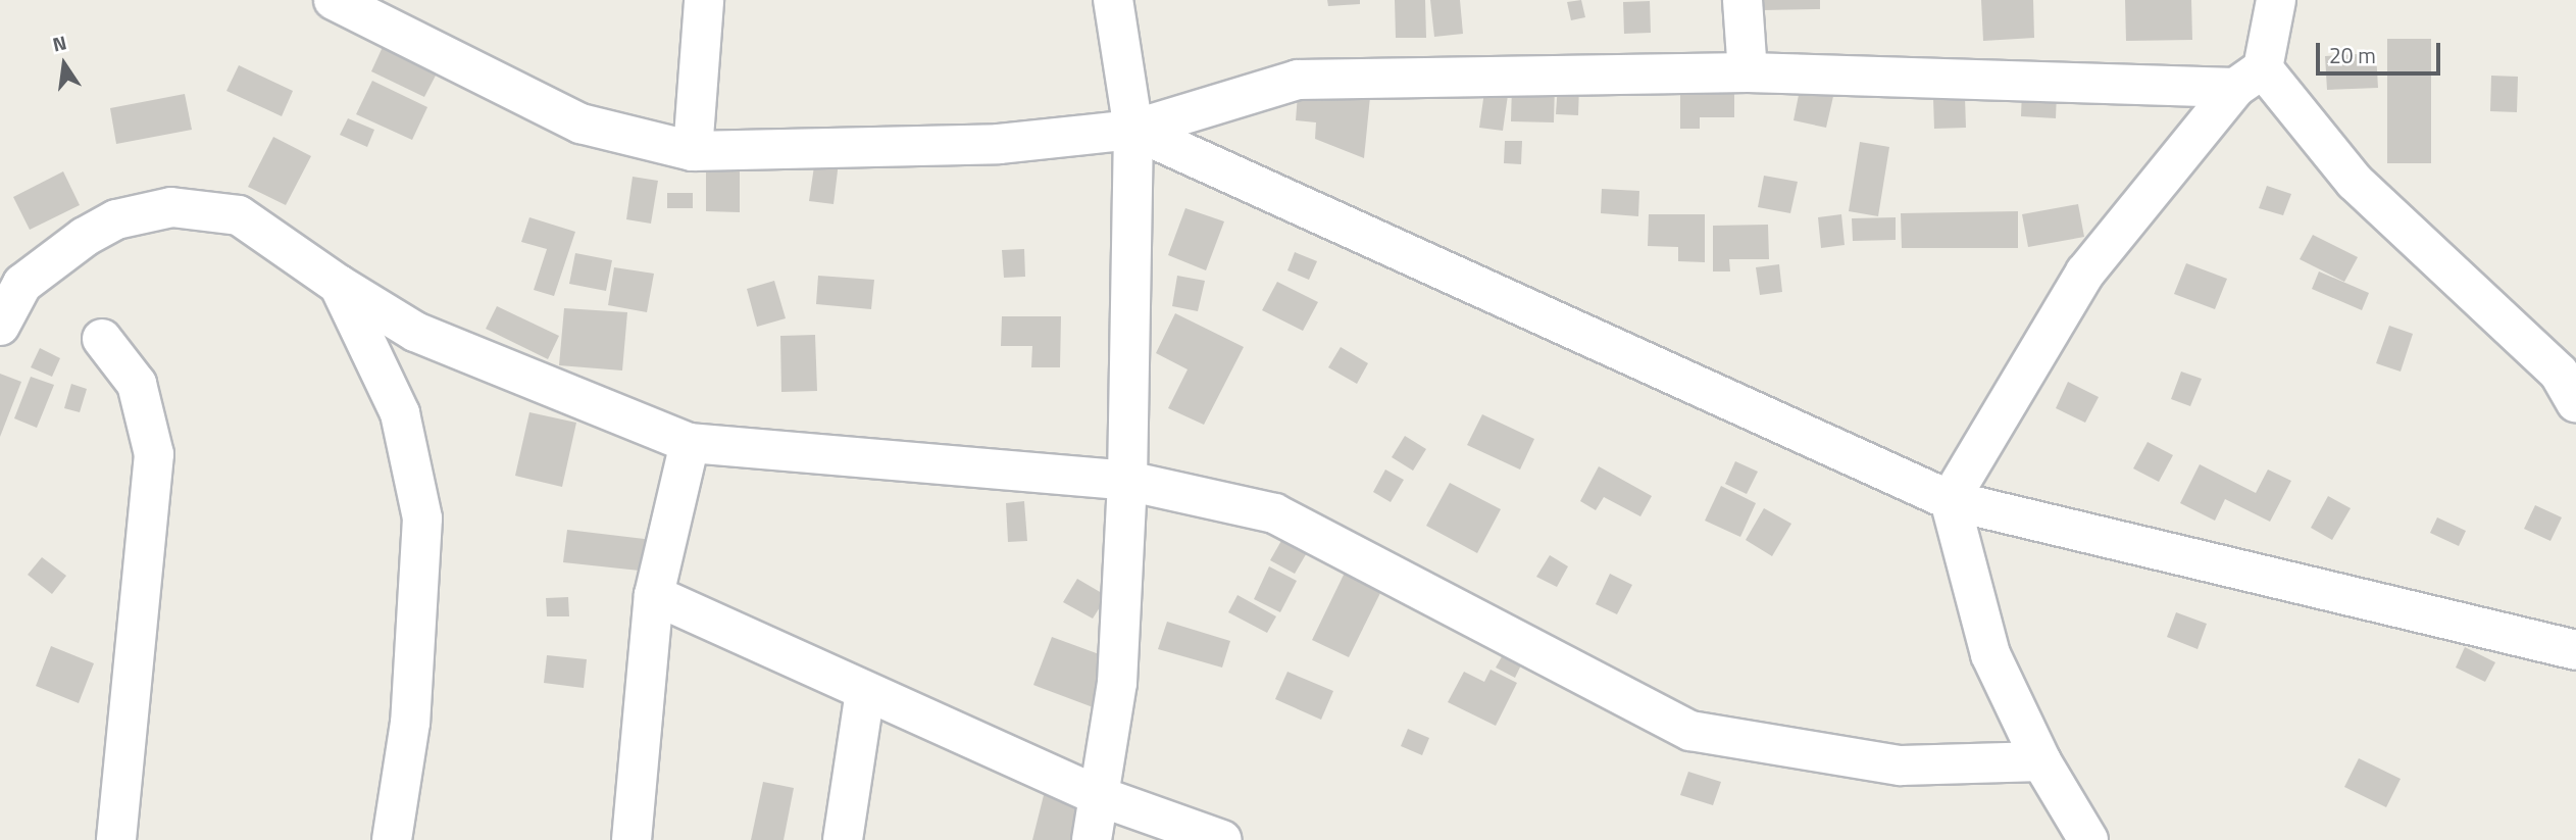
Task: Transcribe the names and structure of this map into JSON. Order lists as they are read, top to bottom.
{
  "scale_bar": "20 m",
  "north": "top"
}
